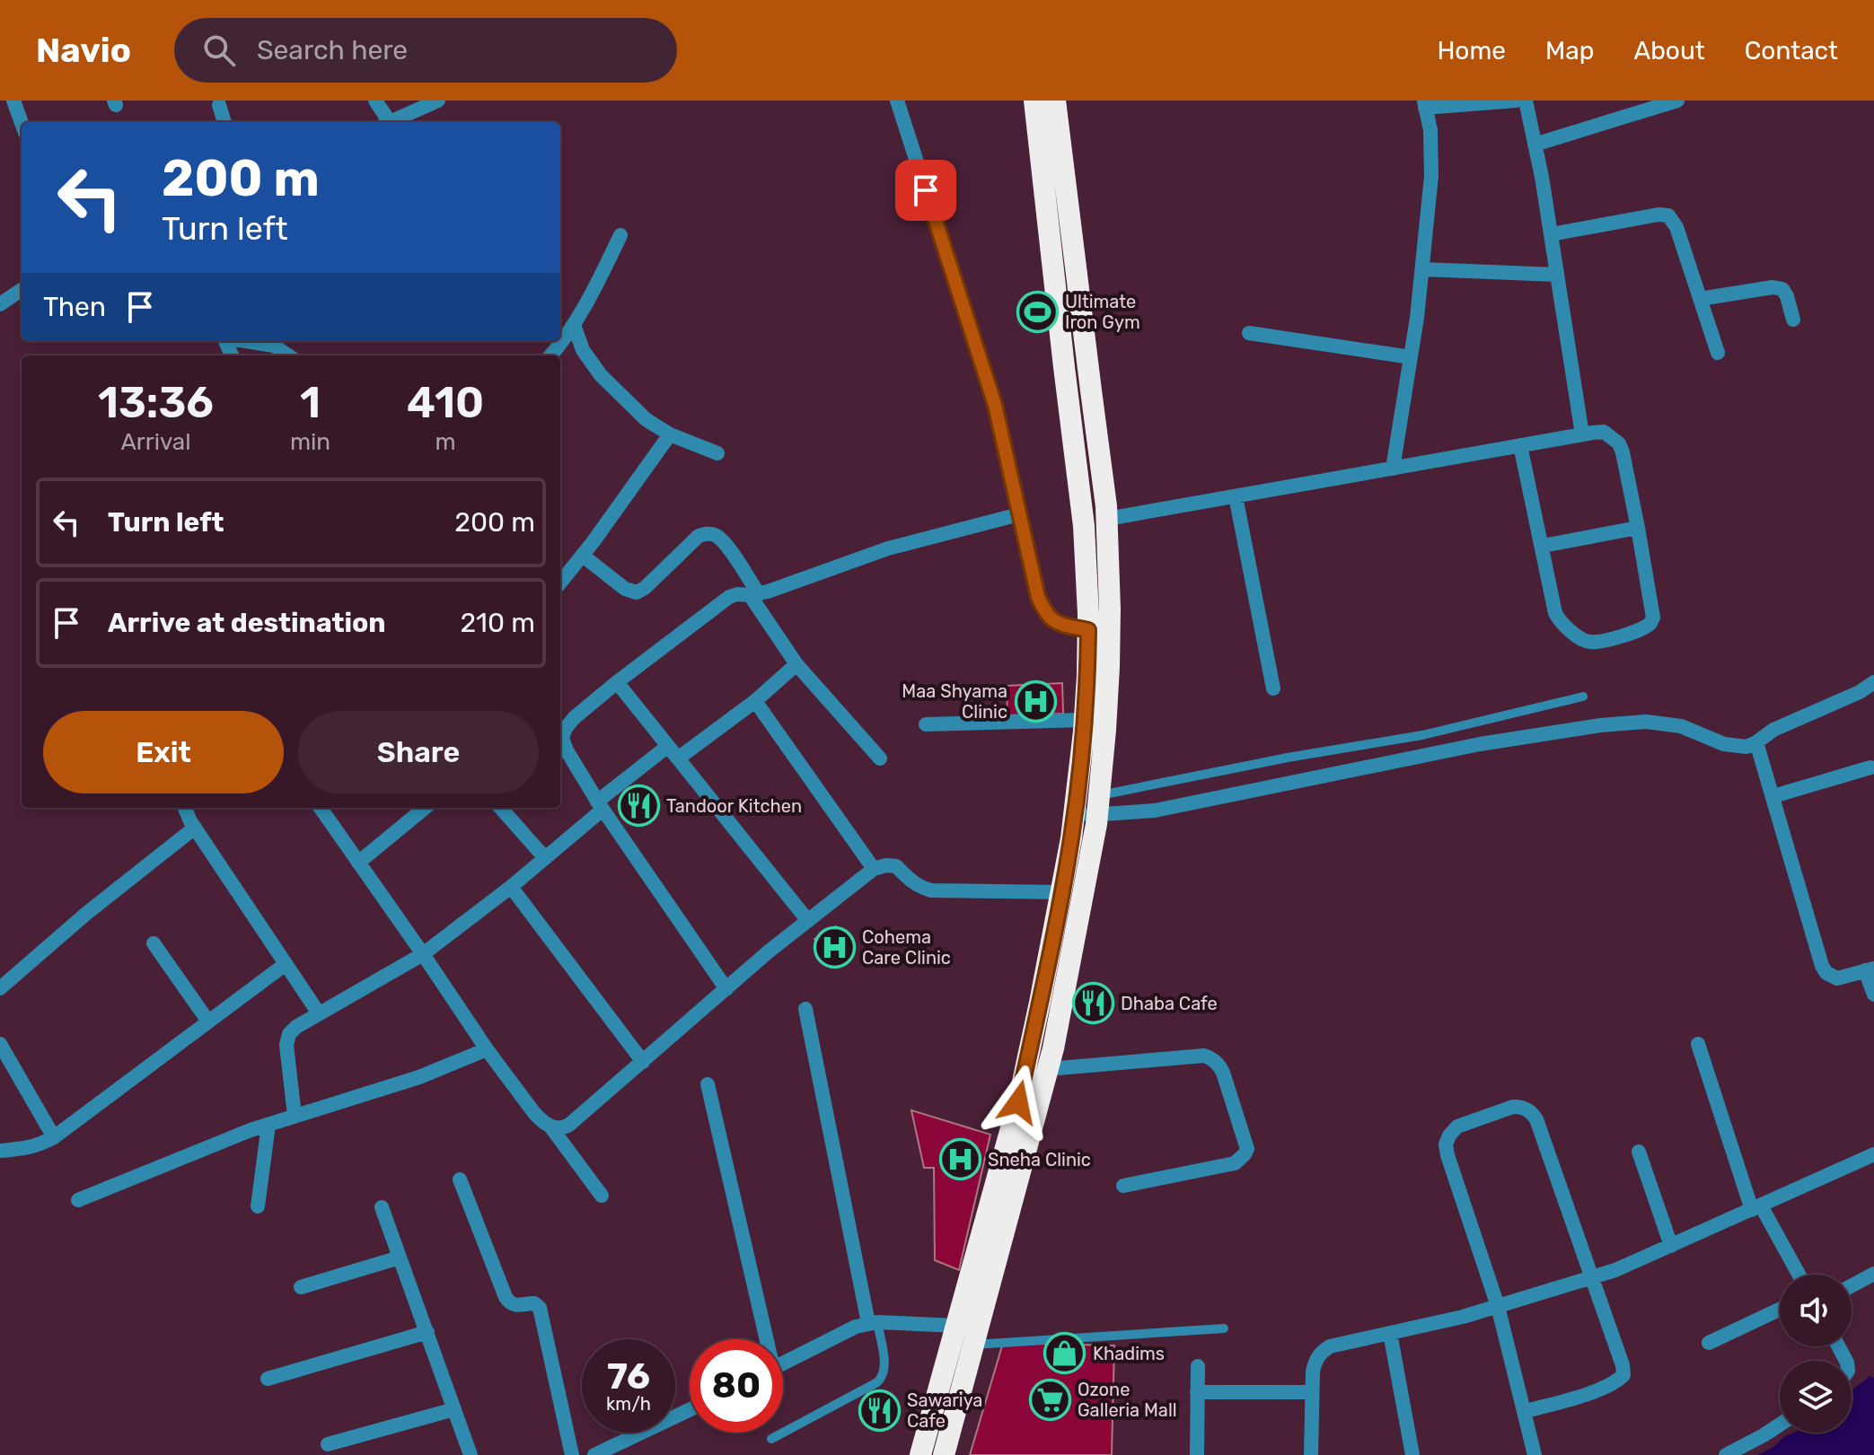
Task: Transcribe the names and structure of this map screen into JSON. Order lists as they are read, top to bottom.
{
  "places": {
    "sports": ["Ultimate Iron Gym"],
    "hospital": ["Maa Shyama Clinic", "Cohema Care Clinic", "Sneha Clinic"],
    "restaurant": ["Tandoor Kitchen", "Dhaba Cafe", "Sawariya Cafe"],
    "shop": ["Khadims"],
    "supermarket": ["Ozone Galleria Mall"]
  },
  "page": {
    "header": "Navio",
    "search": "Search here",
    "nav": [
      "Home",
      "Map",
      "About",
      "Contact"
    ],
    "turn": ["200 m", "Turn left"],
    "then": "Then",
    "eta": [
      "13:36",
      "Arrival",
      "1",
      "min",
      "410",
      "m"
    ],
    "list": [
      {
        "name": "Turn left",
        "value": "200 m"
      },
      {
        "name": "Arrive at destination",
        "value": "210 m"
      }
    ],
    "buttons": ["Exit", "Share"],
    "speed": "76 km/h",
    "limit": "80"
  }
}
